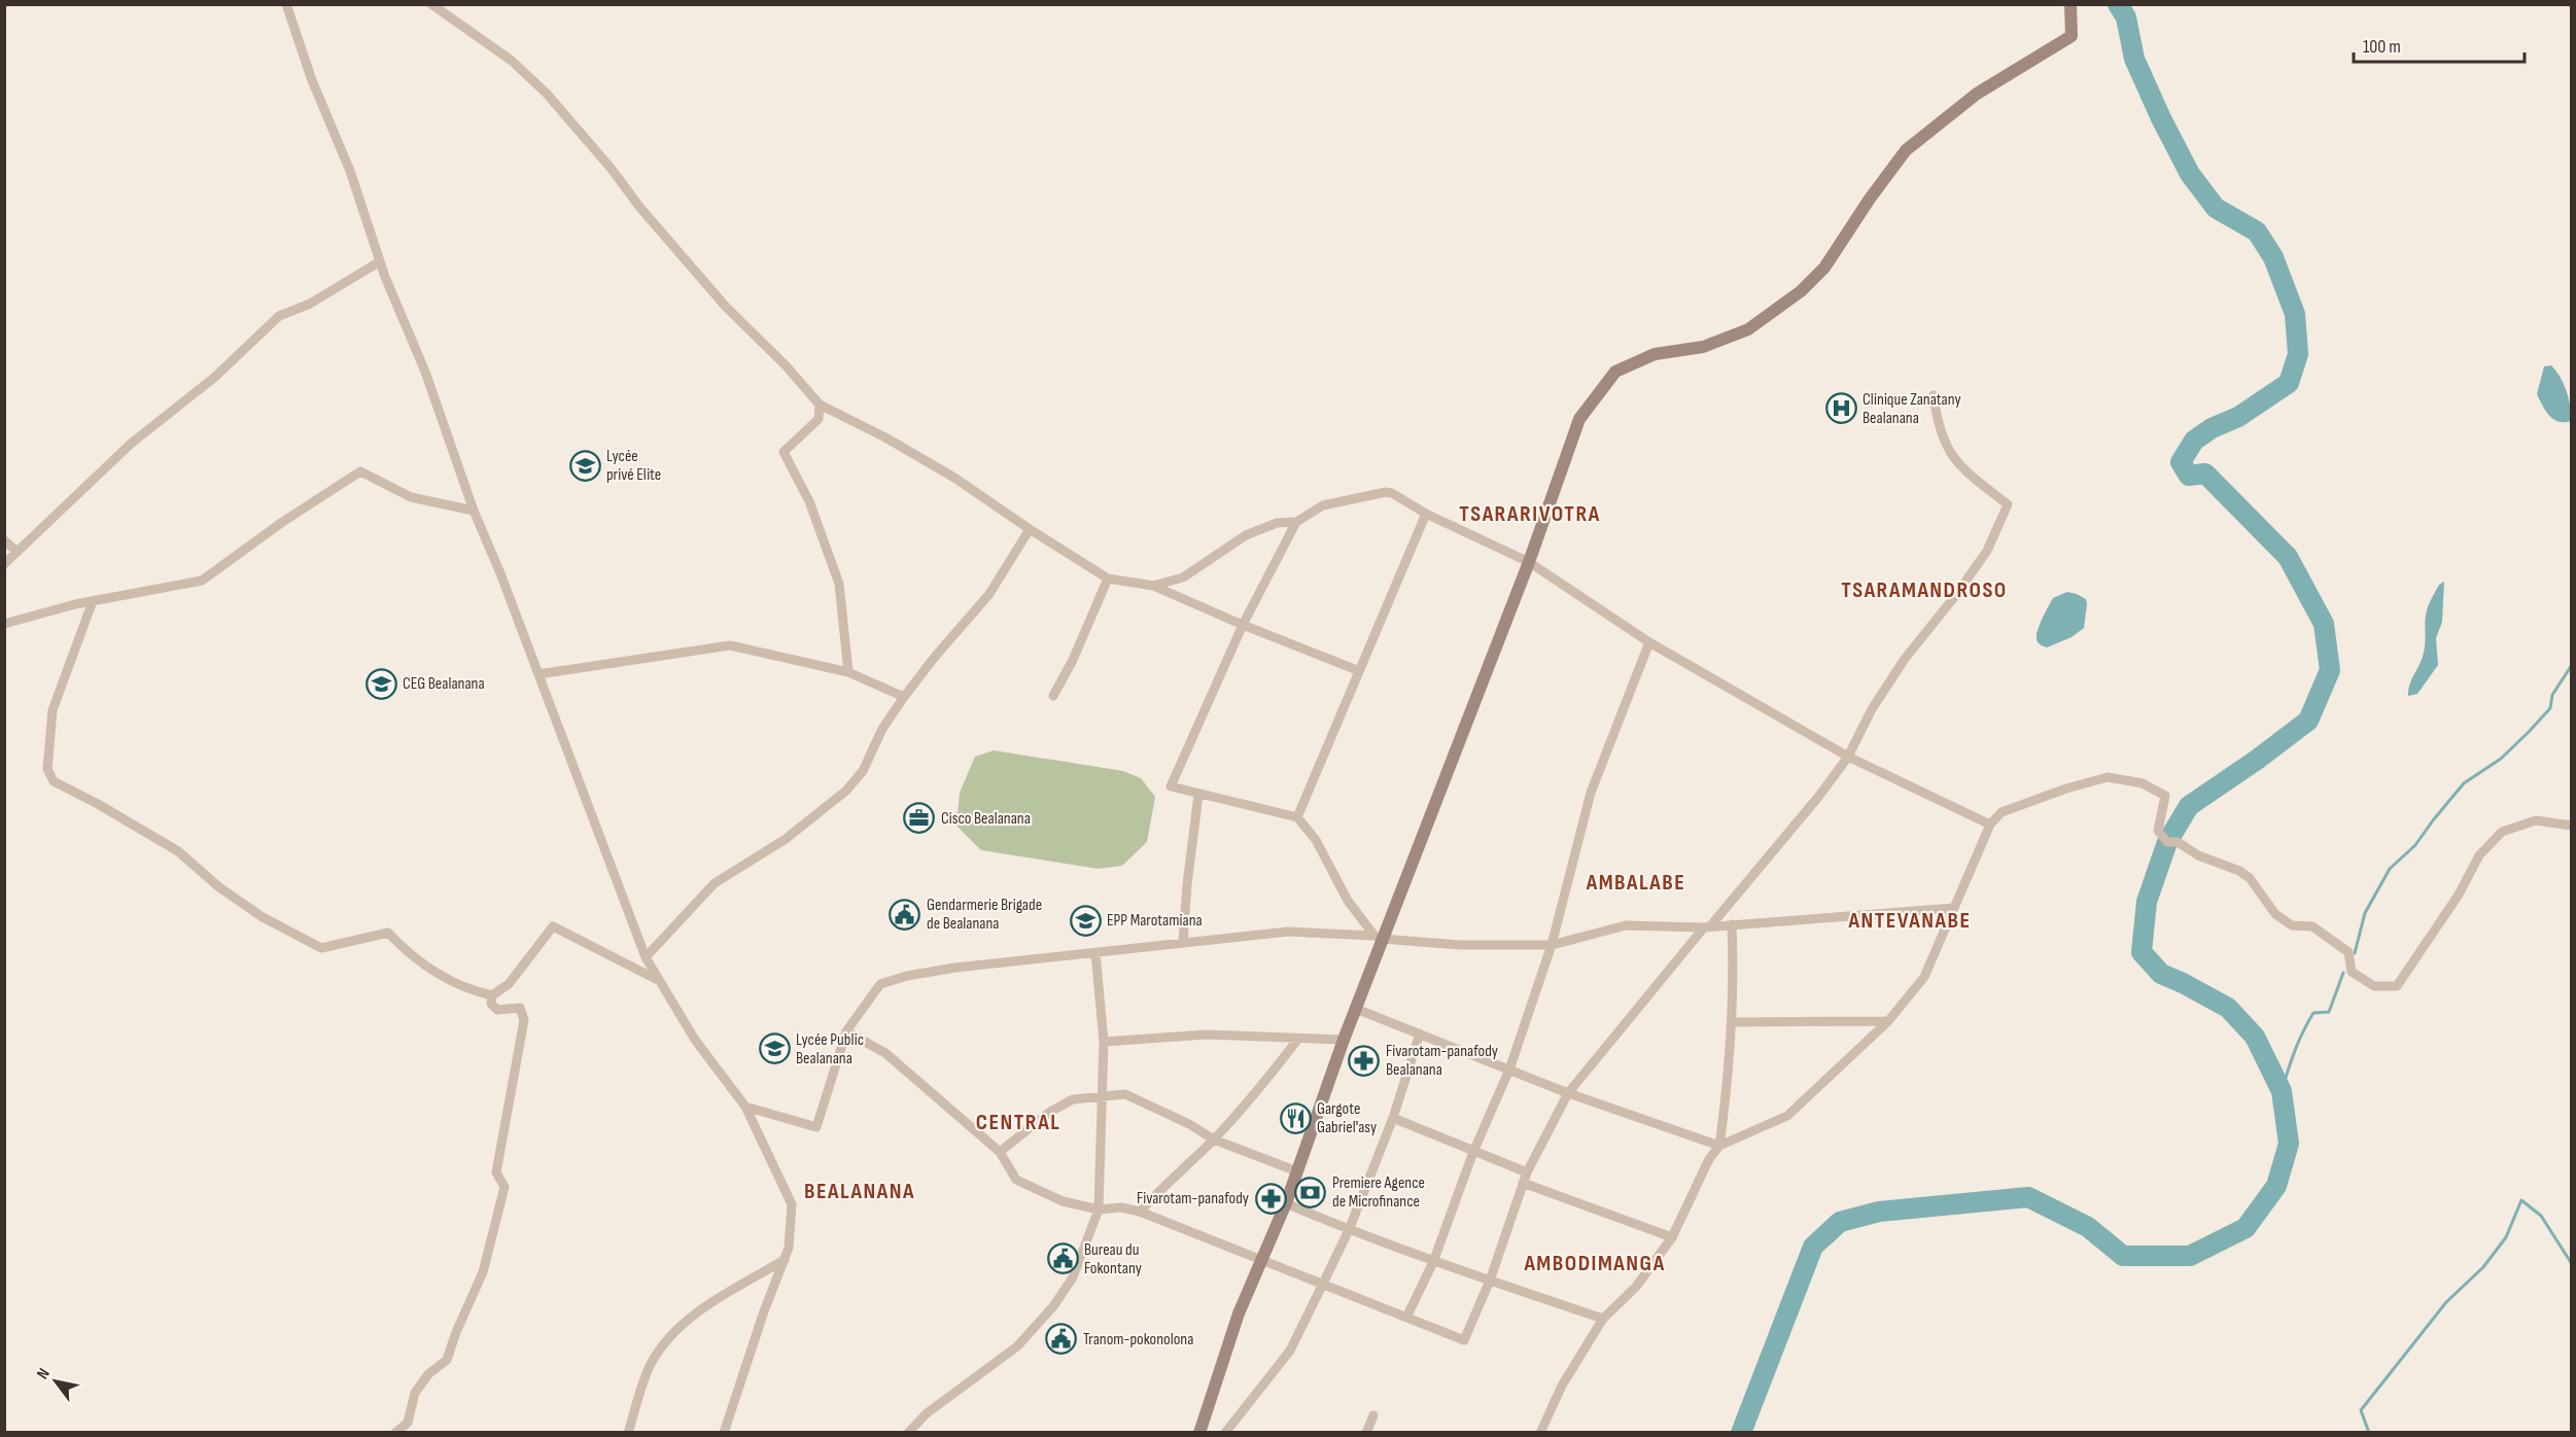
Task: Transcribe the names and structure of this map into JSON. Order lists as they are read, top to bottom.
{
  "districts": [
    "TSARARIVOTRA",
    "TSARAMANDROSO",
    "AMBALABE",
    "ANTEVANABE",
    "CENTRAL",
    "BEALANANA",
    "AMBODIMANGA"
  ],
  "places": {
    "hospital": ["Clinique Zanatany Bealanana"],
    "school or university": [
      "Lycée privé Elite",
      "CEG Bealanana",
      "EPP Marotamiana",
      "Lycée Public Bealanana"
    ],
    "office": ["Cisco Bealanana"],
    "public building": ["Gendarmerie Brigade de Bealanana", "Bureau du Fokontany", "Tranom-pokonolona"],
    "pharmacy": ["Fivarotam-panafody Bealanana", "Fivarotam-panafody"],
    "restaurant": ["Gargote Gabriel'asy"],
    "bank": ["Premiere Agence de Microfinance"]
  },
  "scale_bar": "100 m",
  "north": "top left"
}
